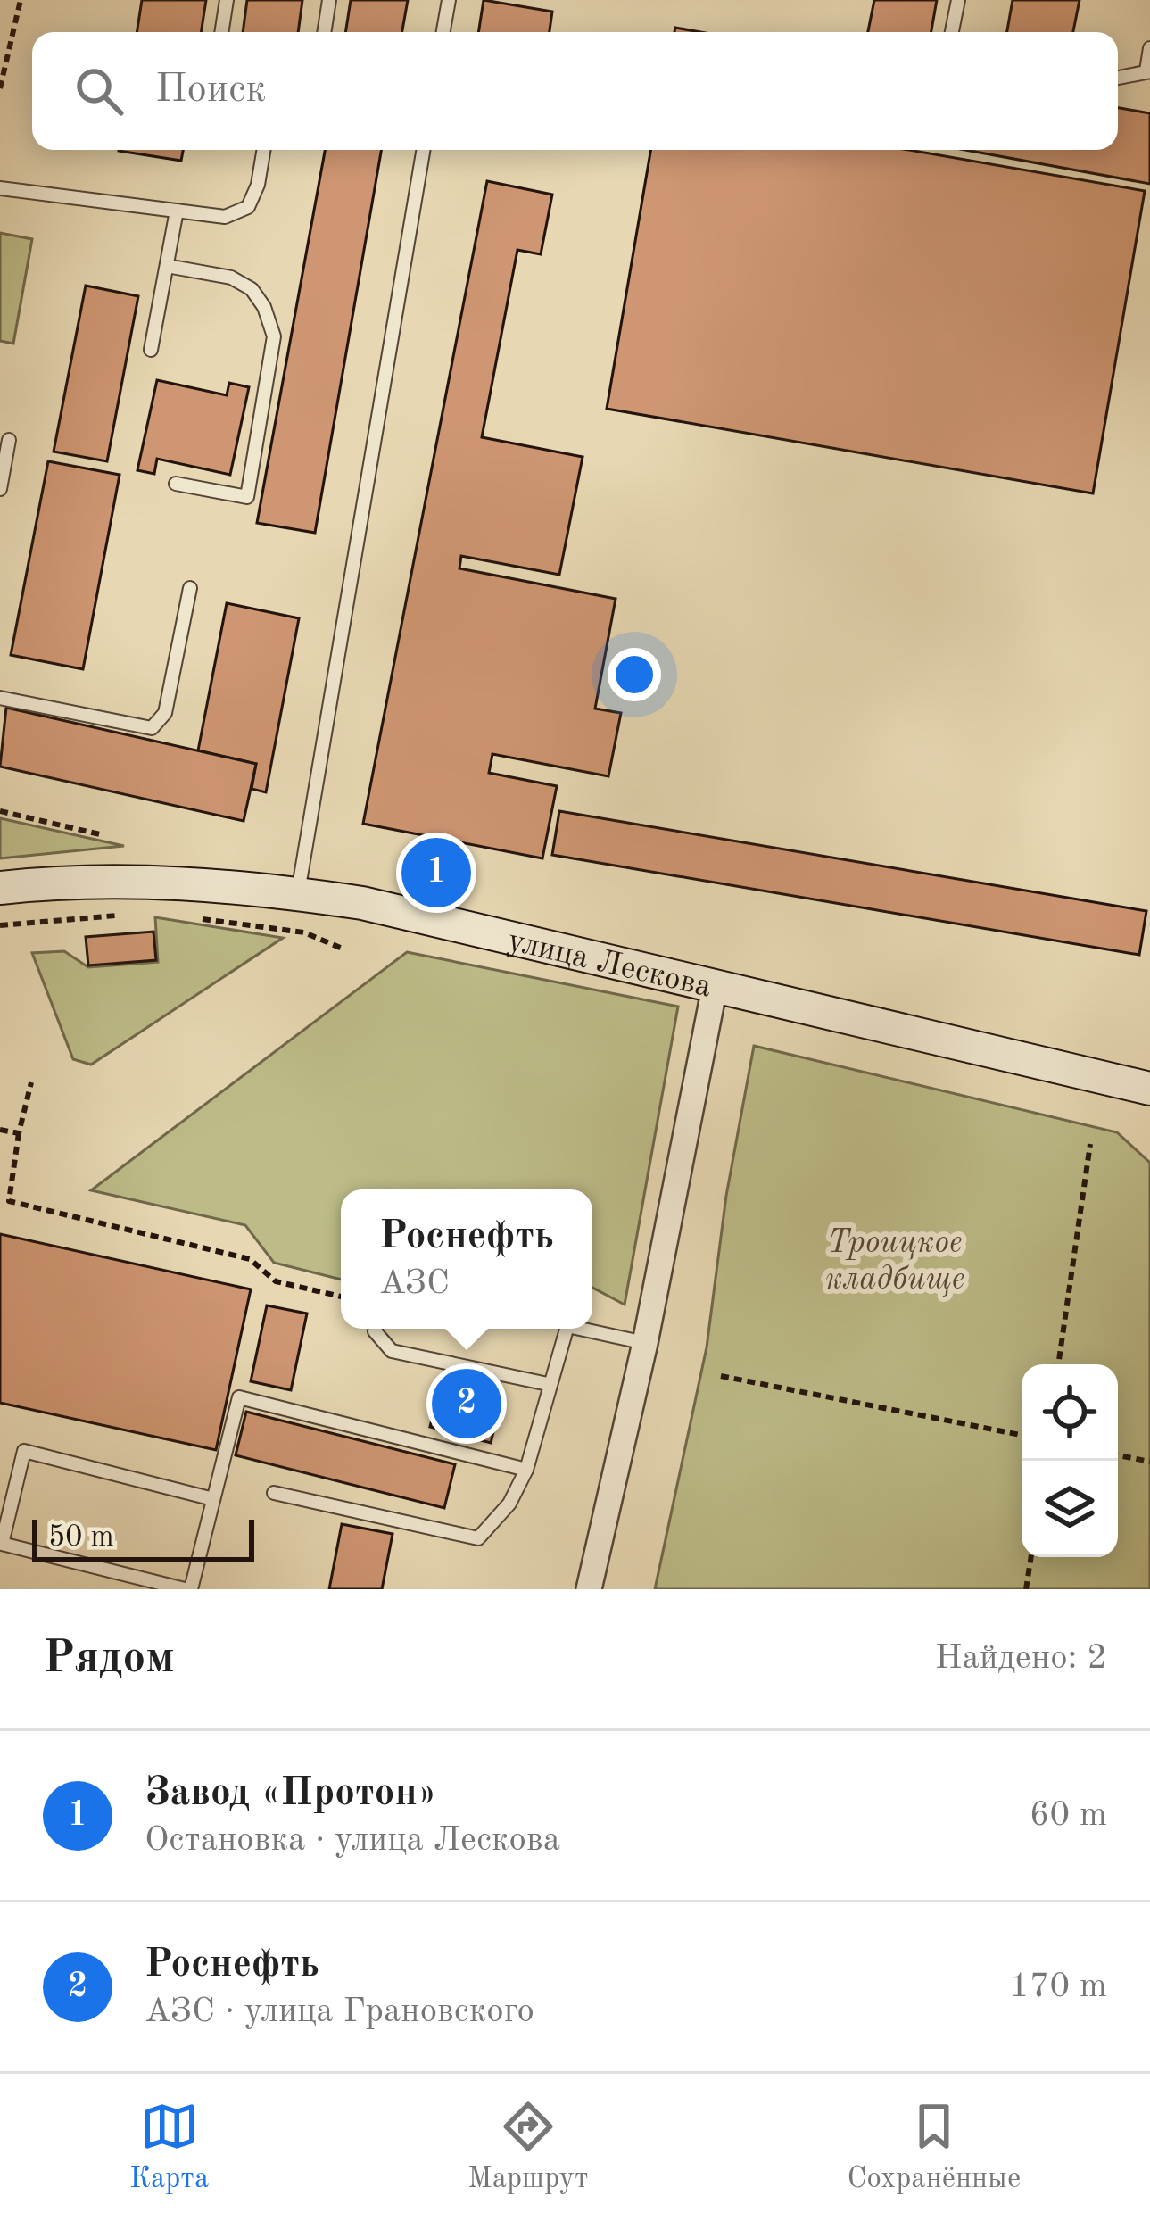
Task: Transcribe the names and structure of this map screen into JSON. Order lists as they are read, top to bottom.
{
  "streets": {
    "main road": ["улица Лескова"]
  },
  "parks": ["Троицкое кладбище"],
  "scale_bar": "50 m",
  "page": {
    "search": "Поиск",
    "pins": ["1", "2"],
    "popup": ["Роснефть", "АЗС"],
    "scale": "50 m",
    "heading": ["Рядом", "Найдено: 2"],
    "list": [
      {
        "mark": "1",
        "name": "Завод «Протон»",
        "note": "Остановка · улица Лескова",
        "value": "60 m"
      },
      {
        "mark": "2",
        "name": "Роснефть",
        "note": "АЗС · улица Грановского",
        "value": "170 m"
      }
    ],
    "nav": ["Карта", "Маршрут", "Сохранённые"]
  }
}
